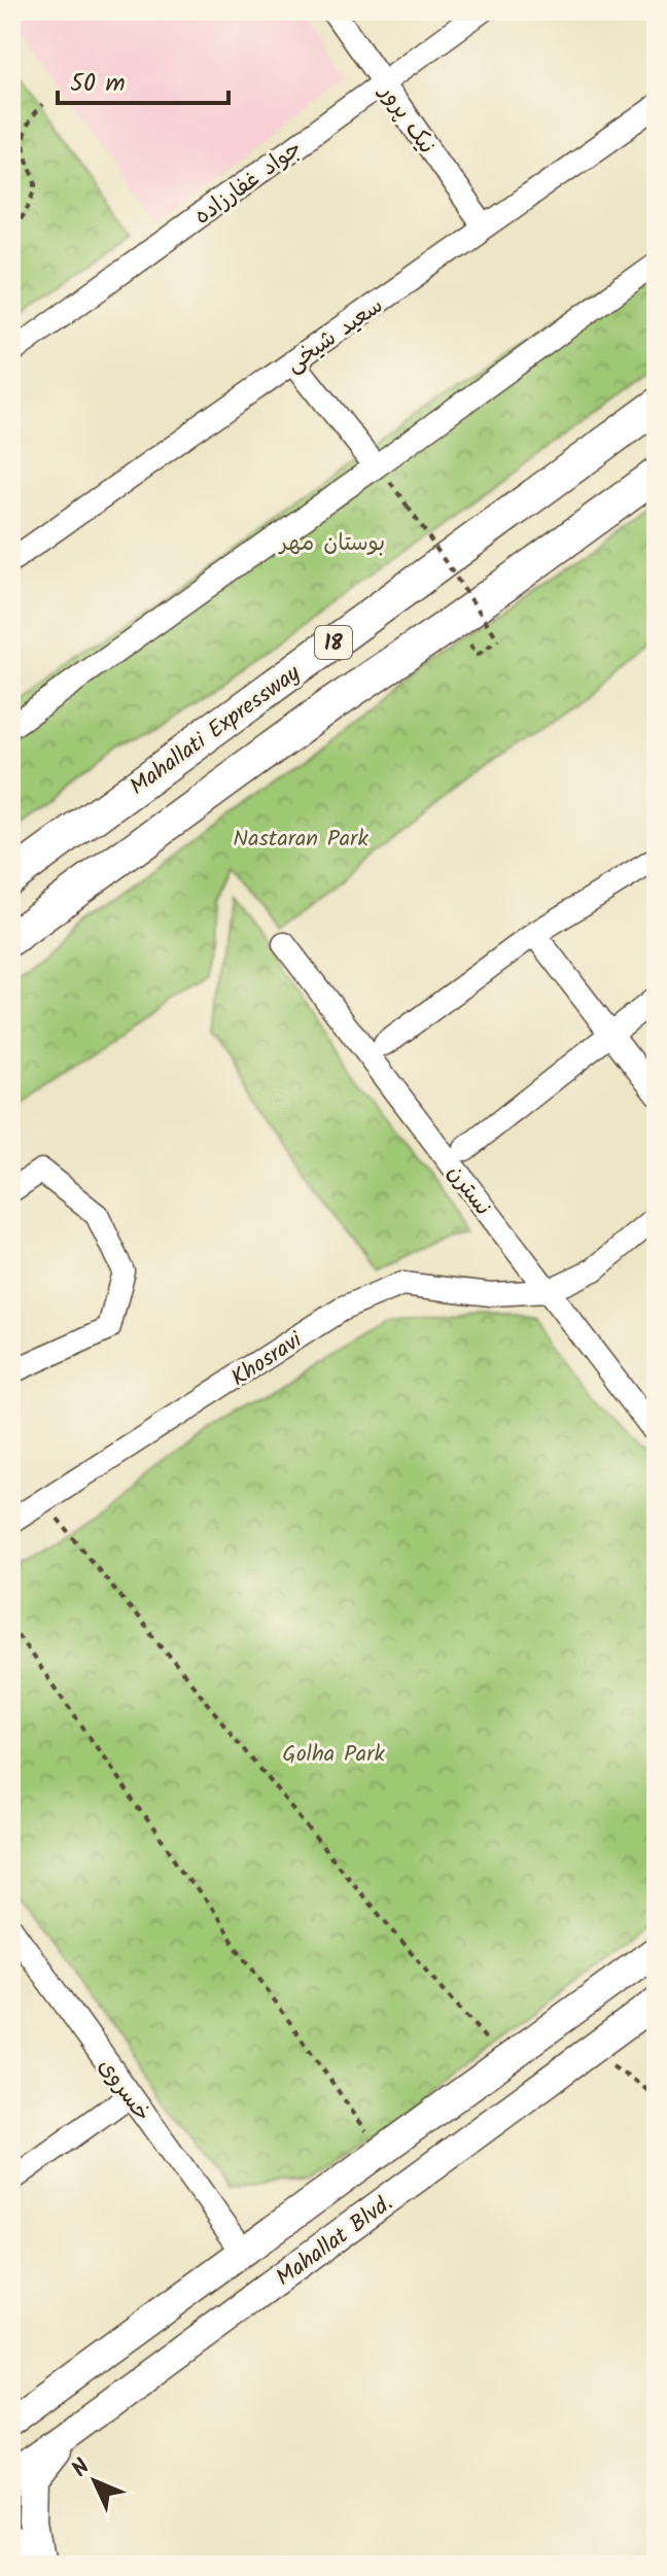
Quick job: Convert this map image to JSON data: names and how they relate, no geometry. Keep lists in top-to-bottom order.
{
  "streets": {
    "highway": ["18", "Mahallati Expressway"],
    "main road": ["Mahallat Blvd."],
    "street": [
      "نیک پرور",
      "جواد غفارزاده",
      "سعید شیخی",
      "نسترن",
      "Khosravi",
      "خسروی"
    ]
  },
  "crossings": [
    ["نیک پرور", "جواد غفارزاده"],
    ["نیک پرور", "سعید شیخی"],
    ["نسترن", "Khosravi"],
    ["خسروی", "Mahallat Blvd."]
  ],
  "parks": ["بوستان مهر", "Nastaran Park", "Golha Park"],
  "scale_bar": "50 m",
  "north": "top left"
}
